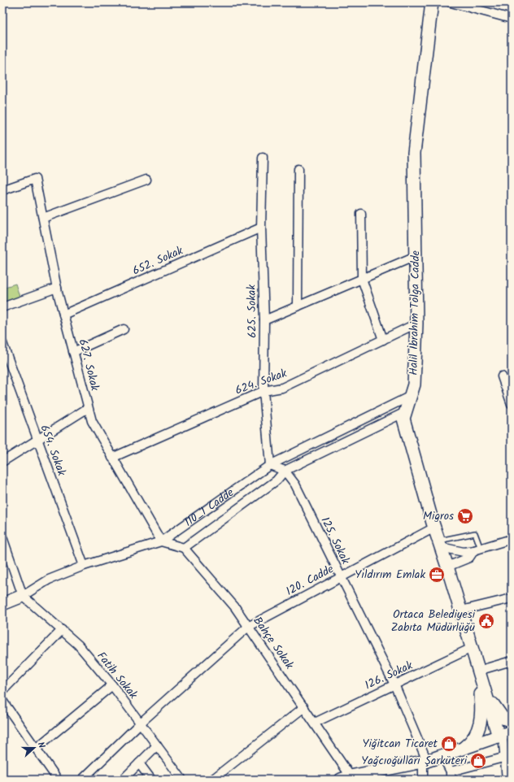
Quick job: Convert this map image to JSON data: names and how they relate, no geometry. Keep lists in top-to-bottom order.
{
  "streets": {
    "street": [
      "652. Sokak",
      "625. Sokak",
      "Halil İbrahim Tolga Cadde",
      "627. Sokak",
      "624. Sokak",
      "654. Sokak",
      "110_1 Cadde",
      "125. Sokak",
      "120. Cadde",
      "Bahçe Sokak",
      "Fatih Sokak",
      "126. Sokak"
    ]
  },
  "crossings": [
    ["652. Sokak", "625. Sokak"],
    ["652. Sokak", "627. Sokak"],
    ["625. Sokak", "624. Sokak"],
    ["625. Sokak", "110_1 Cadde"],
    ["Halil İbrahim Tolga Cadde", "624. Sokak"],
    ["Halil İbrahim Tolga Cadde", "110_1 Cadde"],
    ["Halil İbrahim Tolga Cadde", "120. Cadde"],
    ["Halil İbrahim Tolga Cadde", "126. Sokak"],
    ["627. Sokak", "624. Sokak"],
    ["627. Sokak", "110_1 Cadde"],
    ["654. Sokak", "110_1 Cadde"],
    ["110_1 Cadde", "125. Sokak"],
    ["110_1 Cadde", "Bahçe Sokak"],
    ["110_1 Cadde", "Fatih Sokak"],
    ["125. Sokak", "120. Cadde"],
    ["125. Sokak", "126. Sokak"],
    ["120. Cadde", "Bahçe Sokak"],
    ["120. Cadde", "Fatih Sokak"],
    ["Bahçe Sokak", "126. Sokak"]
  ],
  "places": {
    "supermarket": ["Migros"],
    "office": ["Yıldırım Emlak"],
    "public building": ["Ortaca Belediyesi Zabıta Müdürlüğü"],
    "shop": ["Yiğitcan Ticaret", "Yağcıoğulları Şarküteri"]
  },
  "north": "right"
}
